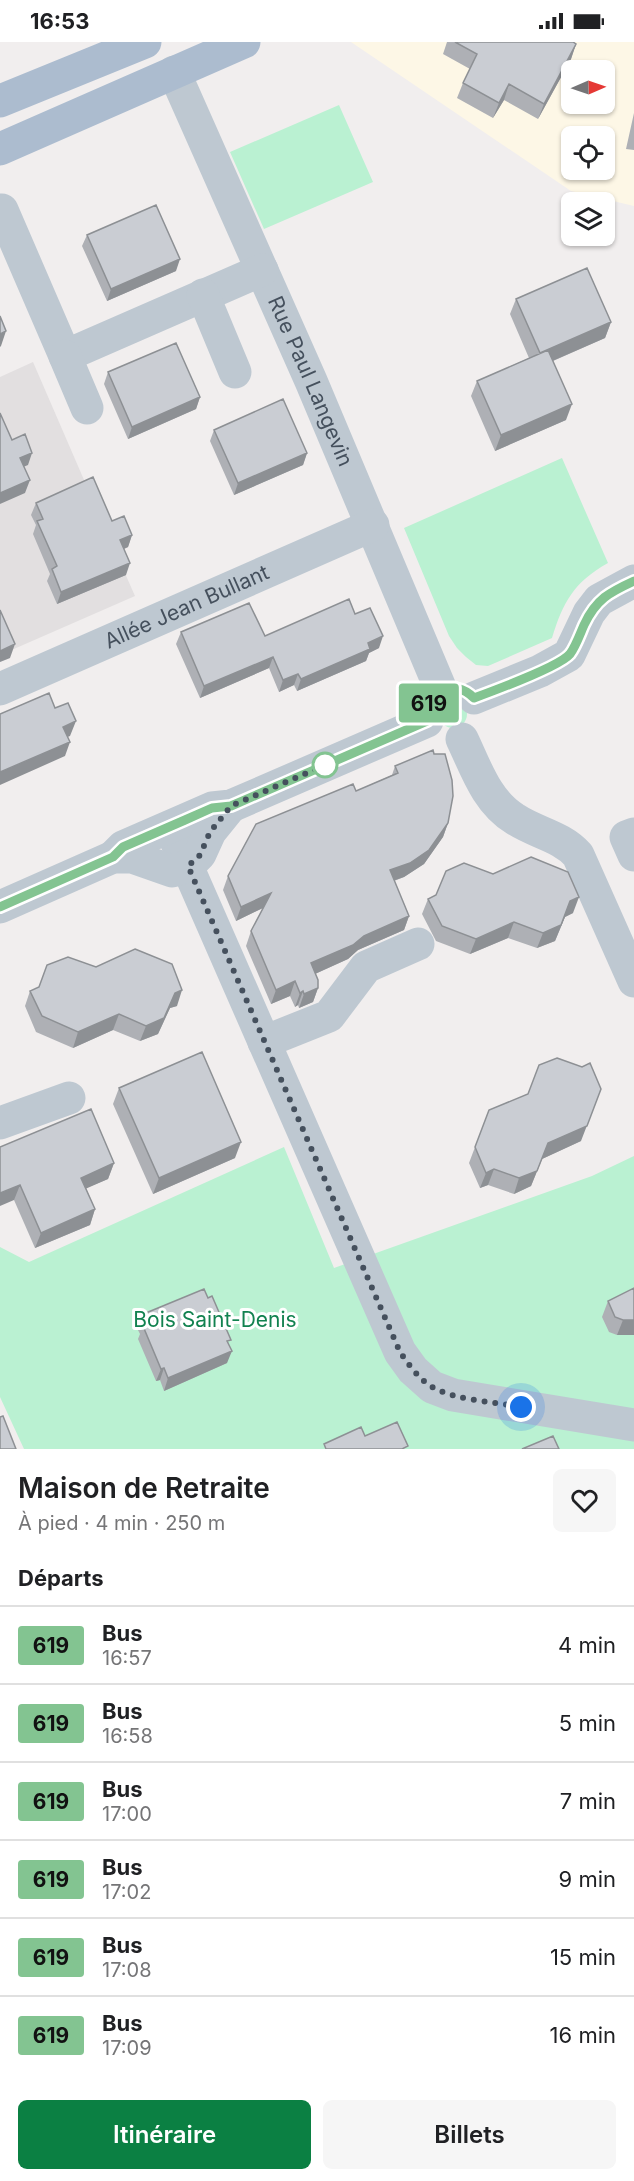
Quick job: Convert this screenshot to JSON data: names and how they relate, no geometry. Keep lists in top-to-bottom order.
{
  "streets": {
    "street": ["Rue Paul Langevin", "Allée Jean Bullant"]
  },
  "crossings": [
    ["Rue Paul Langevin", "Allée Jean Bullant"]
  ],
  "parks": ["Bois Saint-Denis"],
  "lines": ["bus line 619"],
  "north": "right",
  "page": {
    "status": "16:53",
    "on_map": "619",
    "heading": [
      ["Maison de Retraite", "À pied · 4 min · 250 m"],
      "Départs"
    ],
    "list": [
      {
        "mark": "619",
        "name": "Bus",
        "note": "16:57",
        "value": "4 min"
      },
      {
        "mark": "619",
        "name": "Bus",
        "note": "16:58",
        "value": "5 min"
      },
      {
        "mark": "619",
        "name": "Bus",
        "note": "17:00",
        "value": "7 min"
      },
      {
        "mark": "619",
        "name": "Bus",
        "note": "17:02",
        "value": "9 min"
      },
      {
        "mark": "619",
        "name": "Bus",
        "note": "17:08",
        "value": "15 min"
      },
      {
        "mark": "619",
        "name": "Bus",
        "note": "17:09",
        "value": "16 min"
      }
    ],
    "buttons": ["Itinéraire", "Billets"]
  }
}
